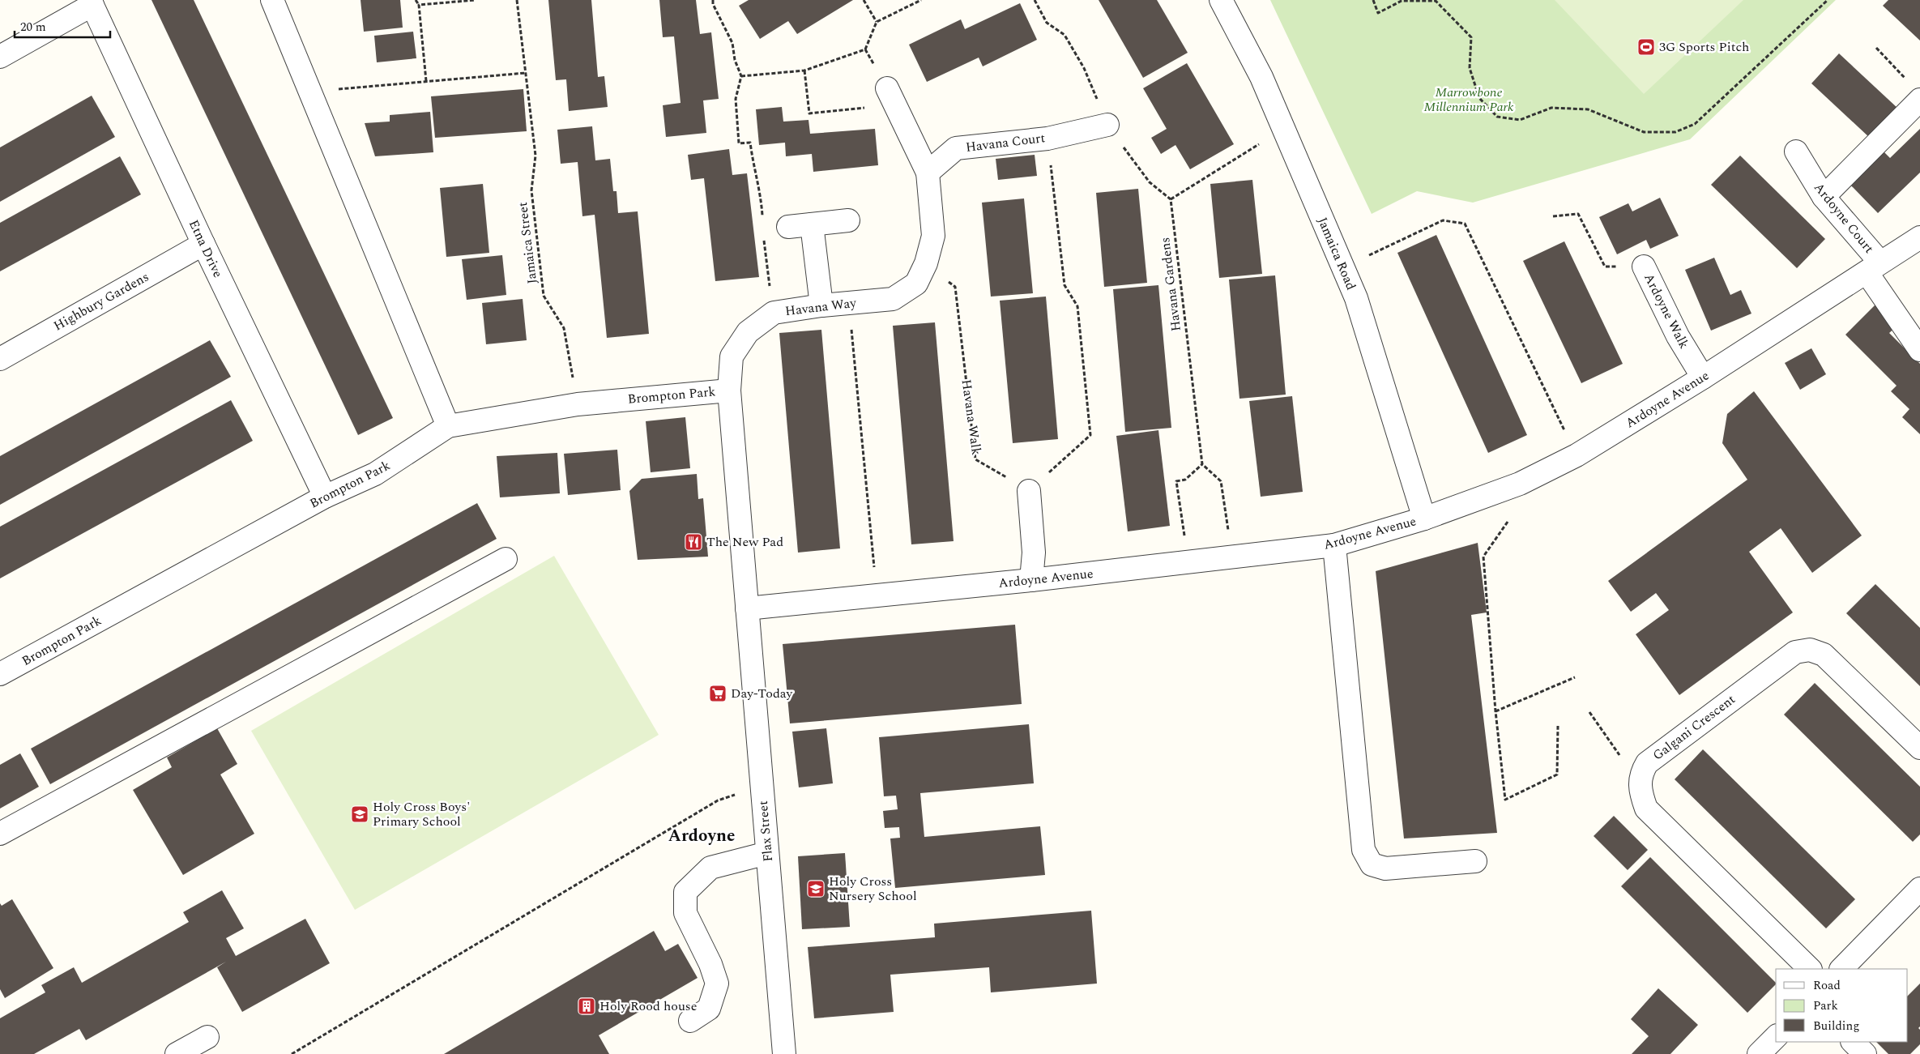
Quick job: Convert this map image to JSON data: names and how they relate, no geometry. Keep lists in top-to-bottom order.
{
  "streets": {
    "street": [
      "Havana Court",
      "Ardoyne Court",
      "Etna Drive",
      "Jamaica Road",
      "Highbury Gardens",
      "Havana Way",
      "Ardoyne Walk",
      "Brompton Park",
      "Ardoyne Avenue",
      "Galgani Crescent",
      "Flax Street"
    ],
    "path": ["Jamaica Street", "Havana Gardens", "Havana Walk"]
  },
  "crossings": [
    ["Havana Court", "Havana Way"],
    ["Ardoyne Court", "Ardoyne Avenue"],
    ["Jamaica Street", "Brompton Park"],
    ["Etna Drive", "Highbury Gardens"],
    ["Etna Drive", "Brompton Park"],
    ["Jamaica Road", "Ardoyne Avenue"],
    ["Havana Way", "Brompton Park"],
    ["Havana Way", "Ardoyne Avenue"],
    ["Havana Way", "Havana Walk"],
    ["Havana Way", "Flax Street"],
    ["Ardoyne Walk", "Ardoyne Avenue"],
    ["Ardoyne Avenue", "Flax Street"]
  ],
  "districts": ["Ardoyne"],
  "parks": ["Marrowbone Millennium Park"],
  "places": {
    "sports": ["3G Sports Pitch"],
    "restaurant": ["The New Pad"],
    "supermarket": ["Day-Today"],
    "school or university": ["Holy Cross Boys' Primary School", "Holy Cross Nursery School"],
    "building": ["Holy Rood house"]
  },
  "legend": ["Road", "Park", "Building"],
  "scale_bar": "20 m"
}
